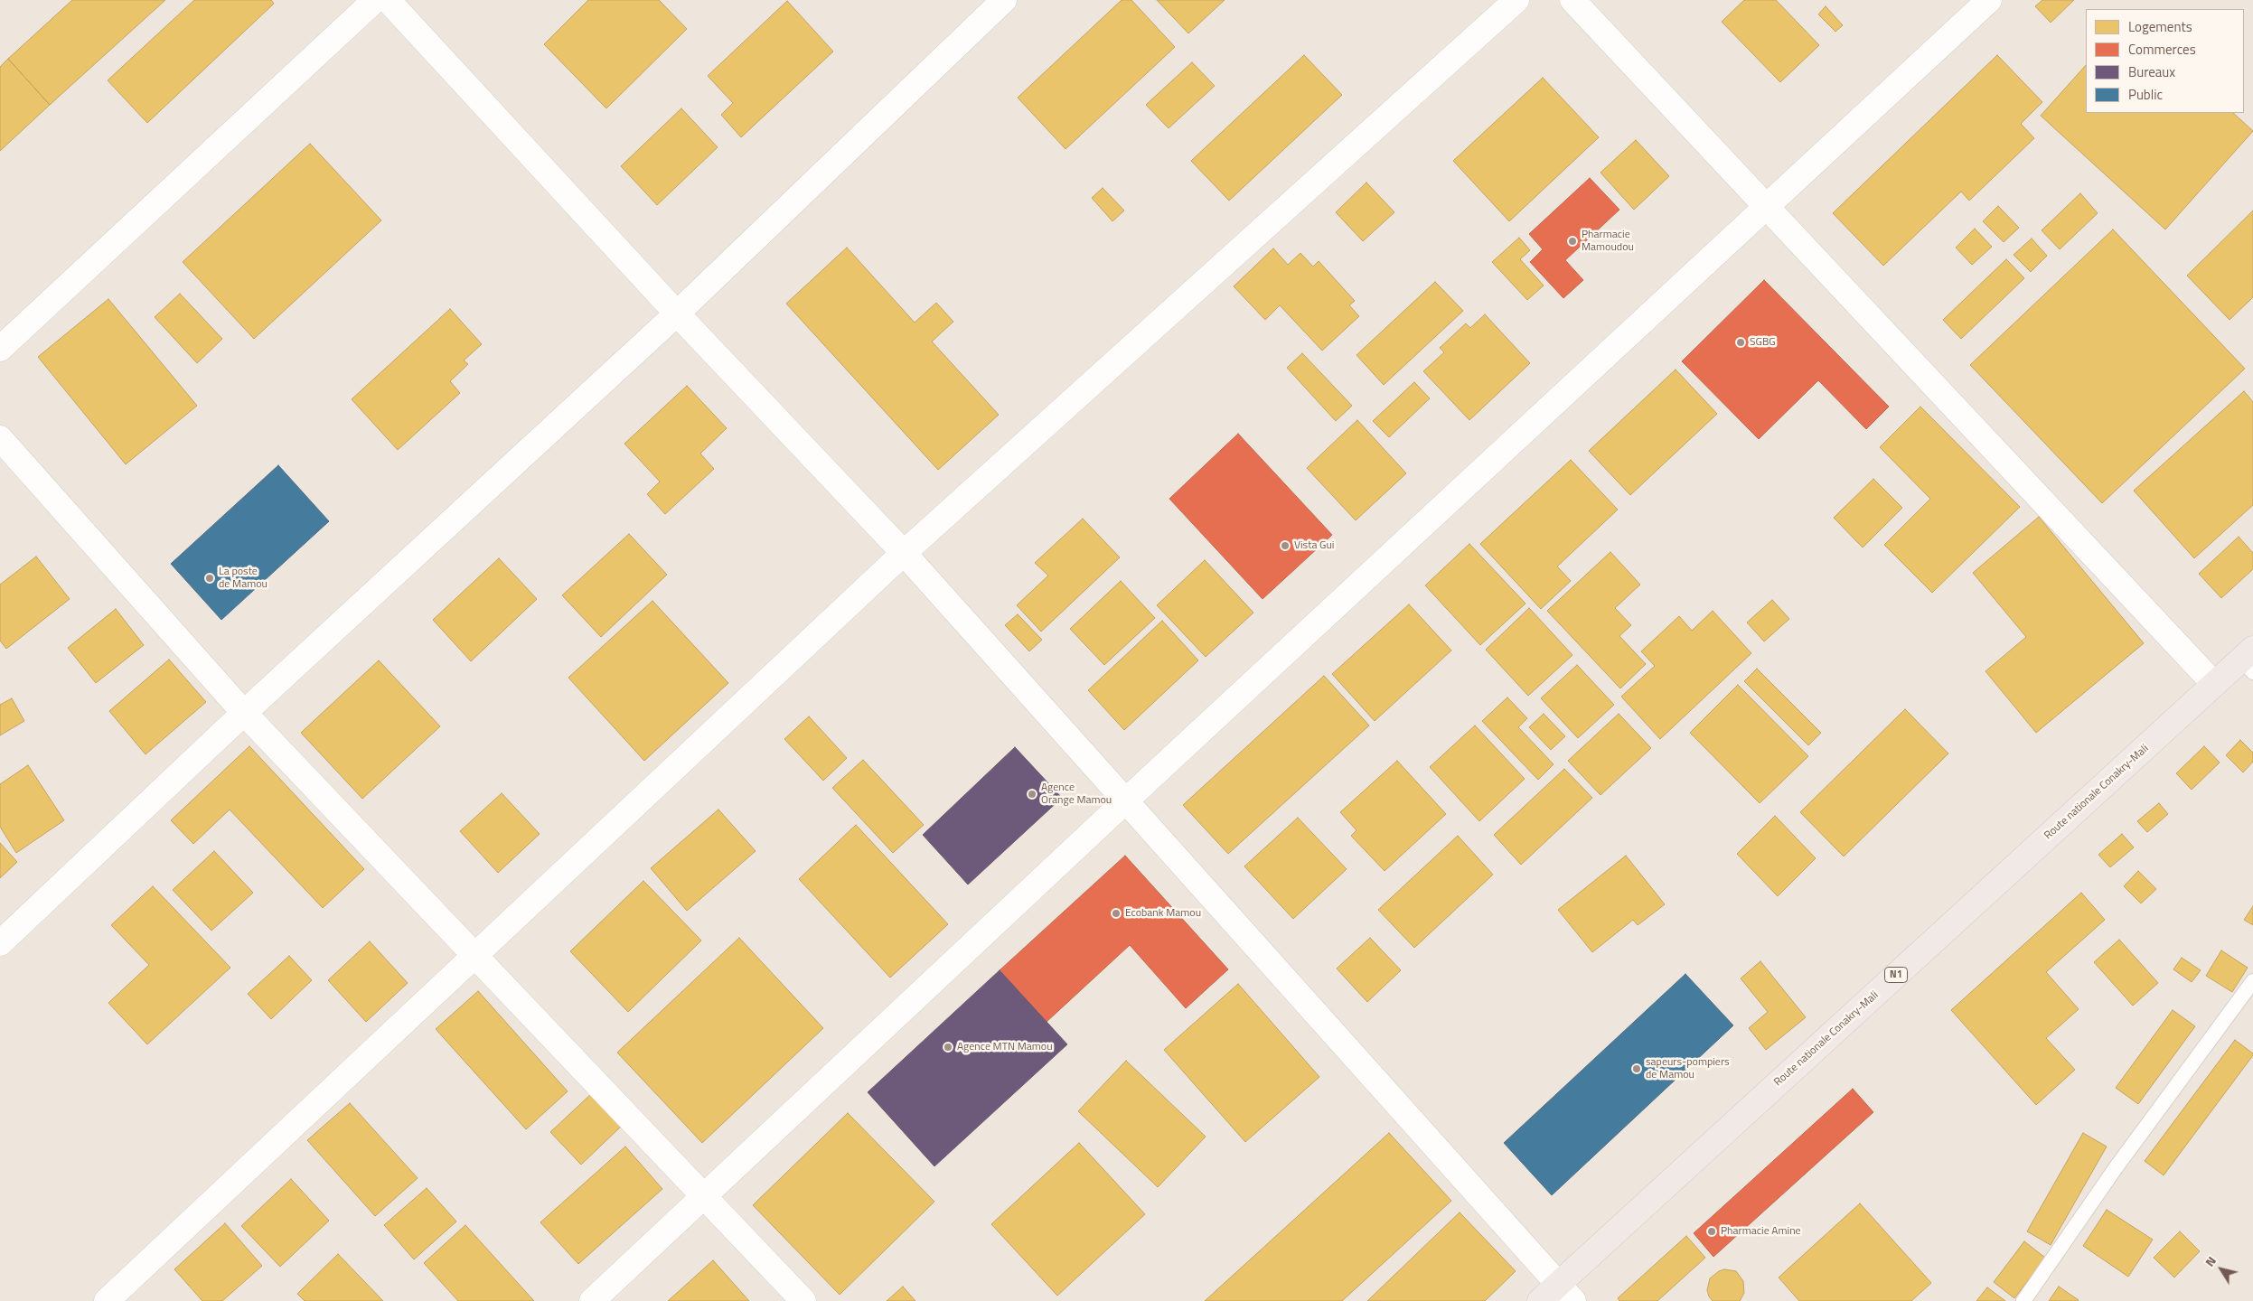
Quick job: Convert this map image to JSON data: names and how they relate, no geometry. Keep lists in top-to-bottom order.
{
  "streets": {
    "highway": ["Route nationale Conakry-Mali", "N1"]
  },
  "places": [
    "Pharmacie Mamoudou",
    "SGBG",
    "Vista Gui",
    "La poste de Mamou",
    "Agence Orange Mamou",
    "Ecobank Mamou",
    "Agence MTN Mamou",
    "sapeurs-pompiers de Mamou",
    "Pharmacie Amine"
  ],
  "legend": [
    "Logements",
    "Commerces",
    "Bureaux",
    "Public"
  ],
  "north": "top left"
}
